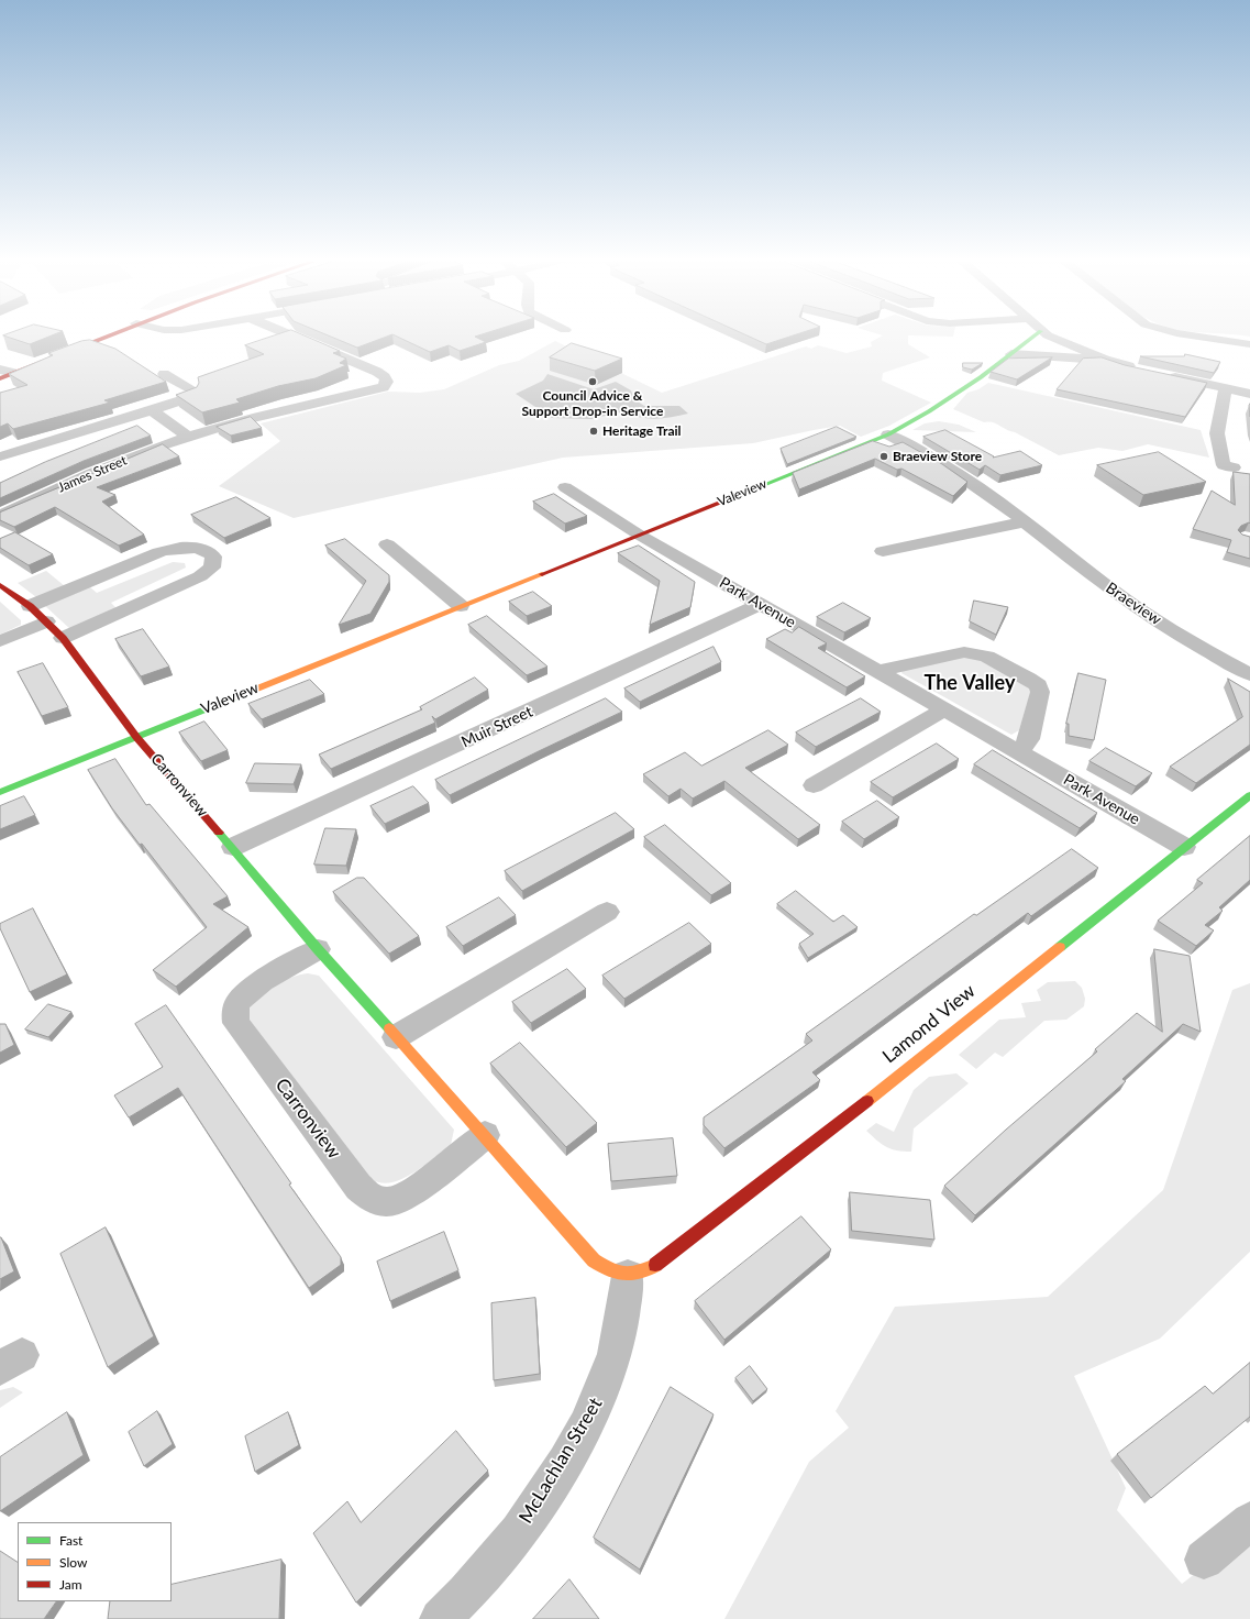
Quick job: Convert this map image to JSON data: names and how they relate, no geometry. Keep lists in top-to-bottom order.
{
  "streets": {
    "street": [
      "James Street",
      "Valeview",
      "Park Avenue",
      "Braeview",
      "Muir Street",
      "Carronview",
      "Lamond View",
      "McLachlan Street"
    ]
  },
  "crossings": [
    ["Valeview", "Park Avenue"],
    ["Valeview", "Braeview"],
    ["Valeview", "Carronview"],
    ["Park Avenue", "Muir Street"],
    ["Park Avenue", "Lamond View"],
    ["Muir Street", "Carronview"],
    ["Carronview", "Lamond View"],
    ["Carronview", "McLachlan Street"],
    ["Lamond View", "McLachlan Street"]
  ],
  "districts": ["The Valley"],
  "places": ["Council Advice & Support Drop-in Service", "Heritage Trail", "Braeview Store"],
  "legend": ["Fast", "Slow", "Jam"]
}
